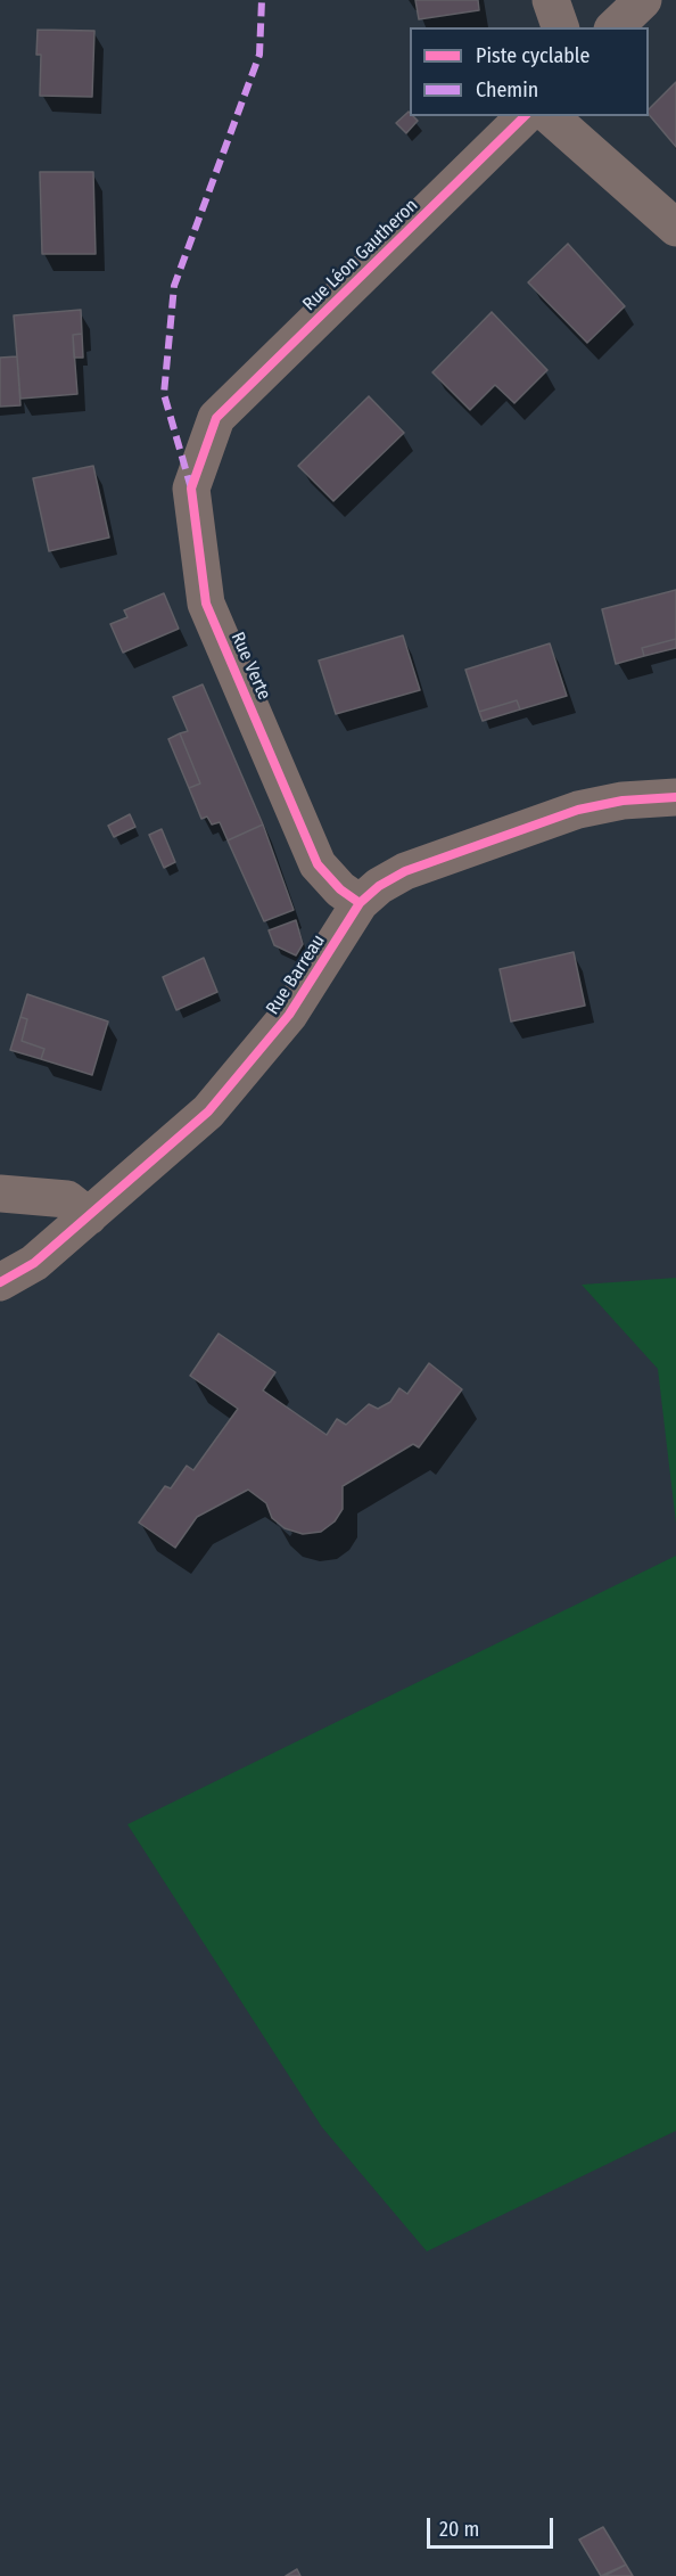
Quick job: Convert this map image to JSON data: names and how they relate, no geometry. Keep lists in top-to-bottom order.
{
  "streets": {
    "street": ["Rue Léon Gautheron", "Rue Verte", "Rue Barreau"]
  },
  "crossings": [
    ["Rue Léon Gautheron", "Rue Verte"],
    ["Rue Verte", "Rue Barreau"]
  ],
  "legend": ["Piste cyclable", "Chemin"],
  "scale_bar": "20 m"
}
